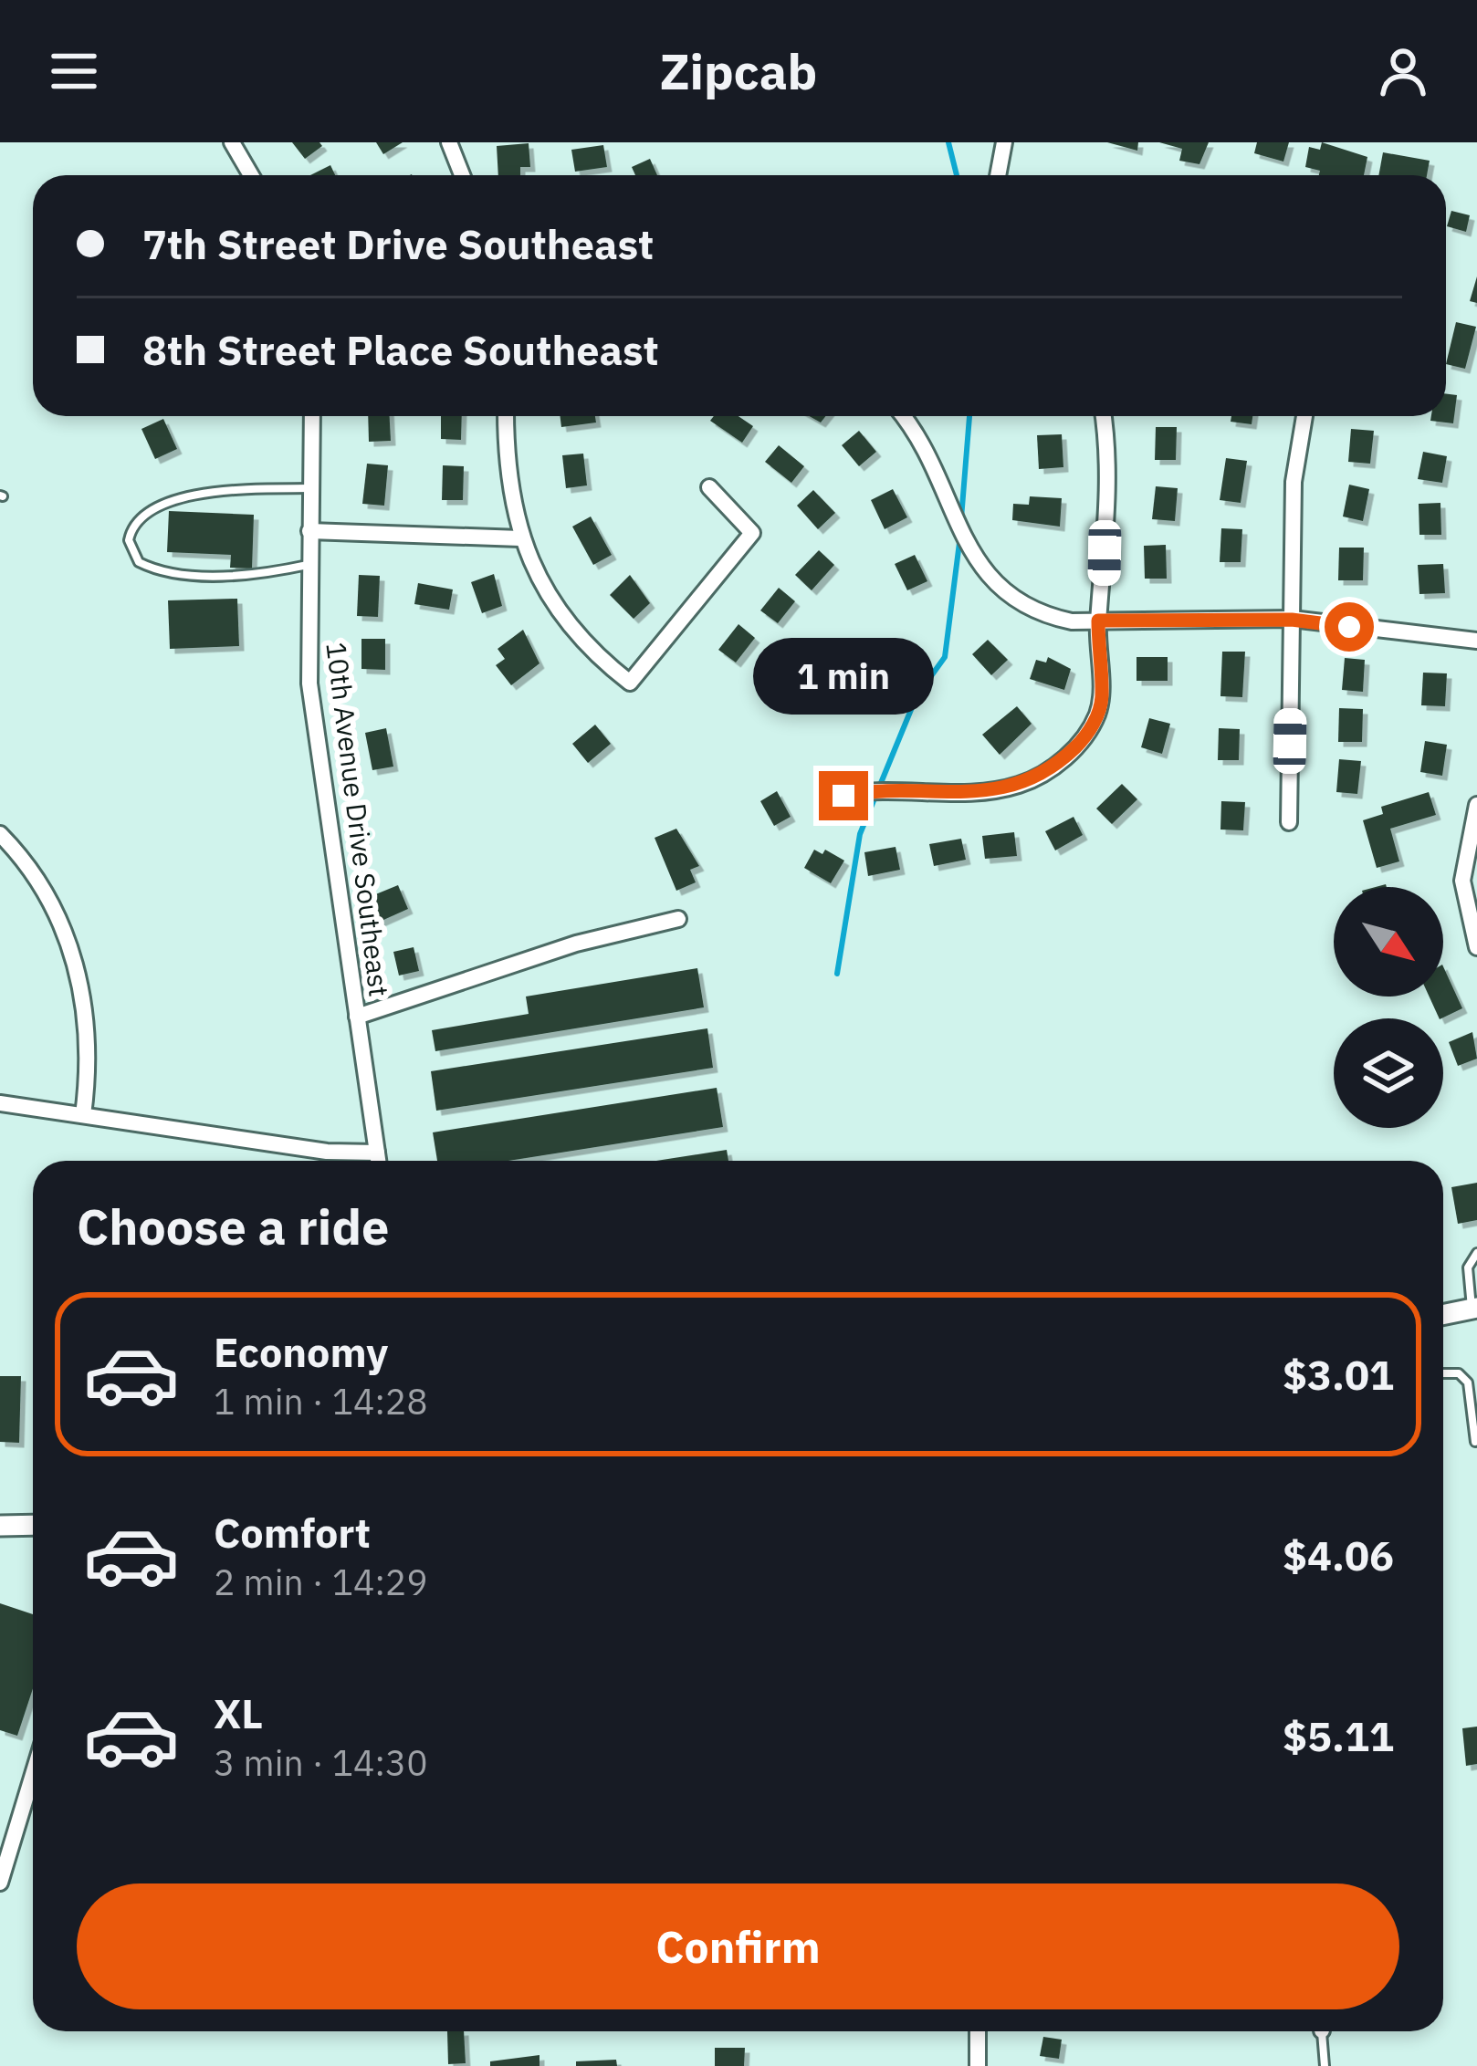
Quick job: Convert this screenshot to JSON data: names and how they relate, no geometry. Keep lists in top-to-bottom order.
{
  "streets": {
    "street": ["10th Avenue Drive Southeast"]
  },
  "north": "bottom right",
  "page": {
    "header": "Zipcab",
    "banner": ["7th Street Drive Southeast", "8th Street Place Southeast"],
    "bubble": "1 min",
    "heading": "Choose a ride",
    "list": [
      {
        "name": "Economy",
        "note": "1 min · 14:28",
        "value": "$3.01"
      },
      {
        "name": "Comfort",
        "note": "2 min · 14:29",
        "value": "$4.06"
      },
      {
        "name": "XL",
        "note": "3 min · 14:30",
        "value": "$5.11"
      }
    ],
    "buttons": "Confirm"
  }
}
